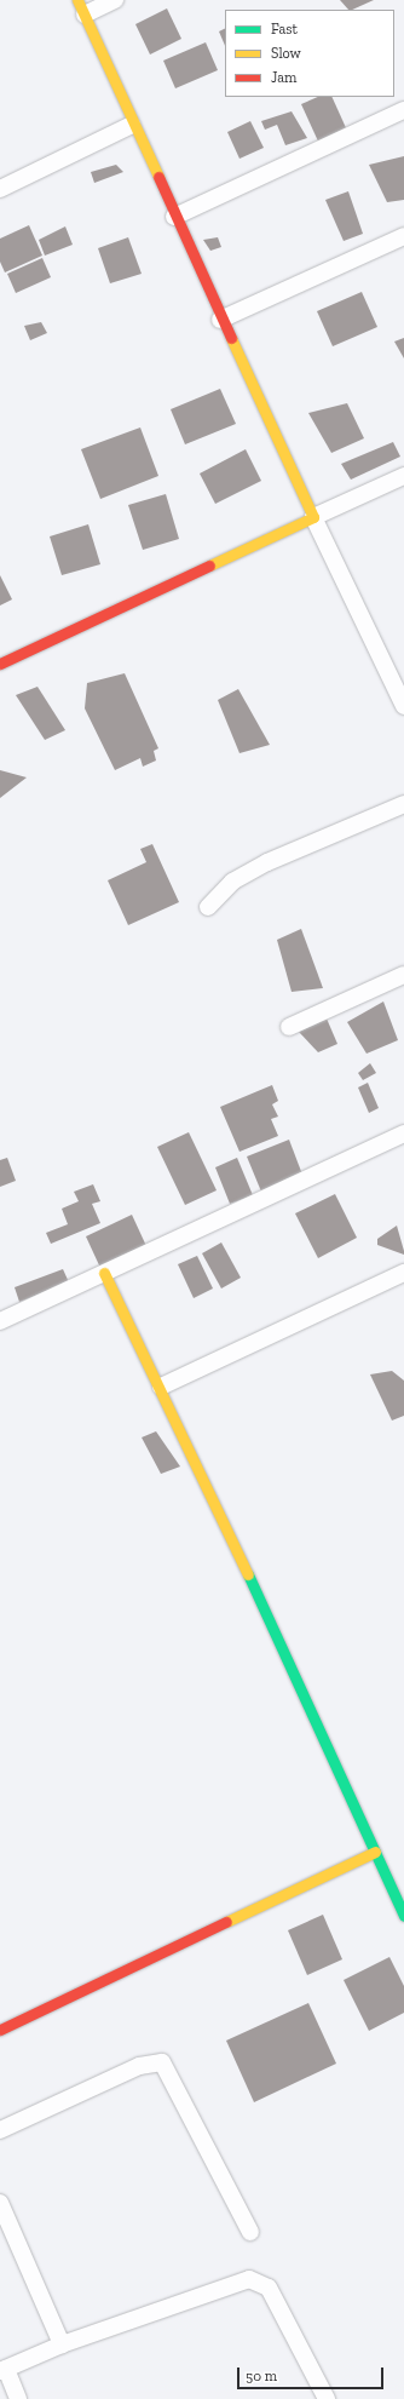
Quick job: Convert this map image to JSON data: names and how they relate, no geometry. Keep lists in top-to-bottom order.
{
  "legend": ["Fast", "Slow", "Jam"],
  "scale_bar": "50 m"
}
